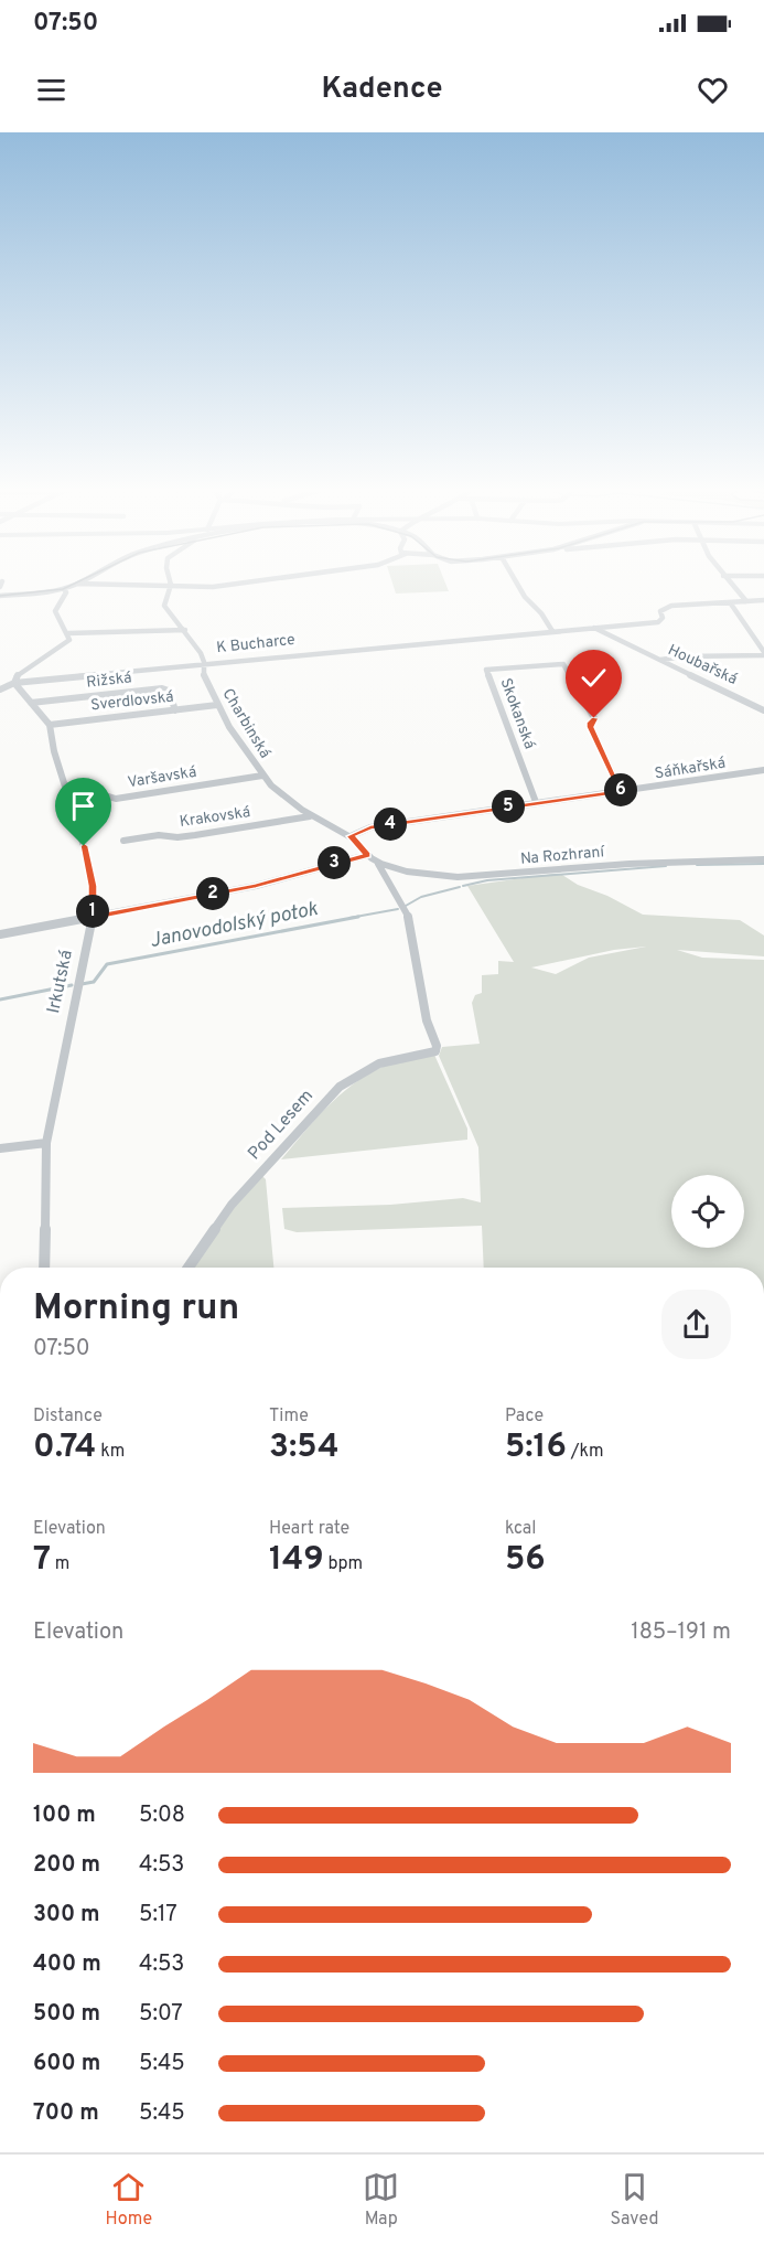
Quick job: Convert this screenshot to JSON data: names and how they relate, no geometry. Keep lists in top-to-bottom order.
{
  "streets": {
    "street": [
      "K Bucharce",
      "Houbařská",
      "Rižská",
      "Sverdlovská",
      "Skokanská",
      "Charbinská",
      "Sáňkařská",
      "Varšavská",
      "Krakovská",
      "Na Rozhraní",
      "Irkutská",
      "Pod Lesem"
    ]
  },
  "crossings": [
    ["K Bucharce", "Houbařská"],
    ["K Bucharce", "Charbinská"],
    ["K Bucharce", "Irkutská"],
    ["Rižská", "Sverdlovská"],
    ["Rižská", "Irkutská"],
    ["Sverdlovská", "Charbinská"],
    ["Sverdlovská", "Irkutská"],
    ["Skokanská", "Sáňkařská"],
    ["Charbinská", "Sáňkařská"],
    ["Charbinská", "Varšavská"],
    ["Charbinská", "Krakovská"],
    ["Charbinská", "Na Rozhraní"],
    ["Varšavská", "Irkutská"],
    ["Na Rozhraní", "Pod Lesem"]
  ],
  "water": ["Janovodolský potok"],
  "page": {
    "status": "07:50",
    "header": "Kadence",
    "pins": [
      "6",
      "5",
      "4",
      "3",
      "2",
      "1"
    ],
    "heading": ["Morning run", "07:50"],
    "stats": [
      ["Distance", "0.74 km"],
      ["Time", "3:54"],
      ["Pace", "5:16 /km"],
      ["Elevation", "7 m"],
      ["Heart rate", "149 bpm"],
      ["kcal", "56"]
    ],
    "chart": ["Elevation", "185–191 m"],
    "list": [
      {
        "name": "100 m",
        "note": "5:08"
      },
      {
        "name": "200 m",
        "note": "4:53"
      },
      {
        "name": "300 m",
        "note": "5:17"
      },
      {
        "name": "400 m",
        "note": "4:53"
      },
      {
        "name": "500 m",
        "note": "5:07"
      },
      {
        "name": "600 m",
        "note": "5:45"
      },
      {
        "name": "700 m",
        "note": "5:45"
      }
    ],
    "tabs": ["Home", "Map", "Saved"]
  }
}
